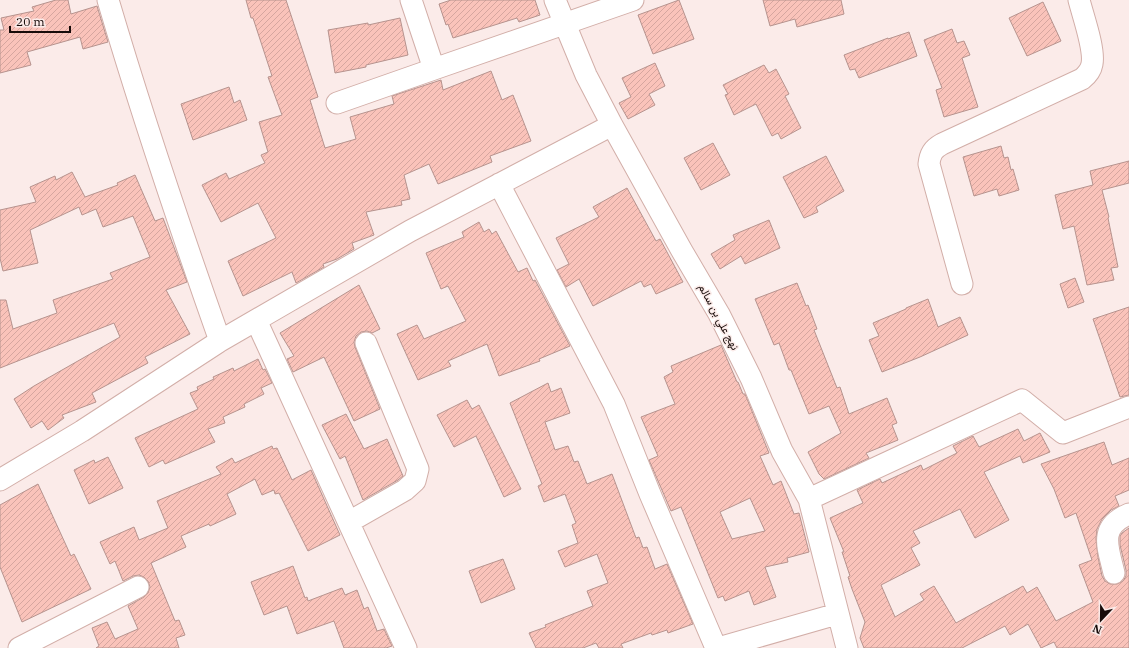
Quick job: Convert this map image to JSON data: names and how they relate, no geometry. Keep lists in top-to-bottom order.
{
  "streets": {
    "street": ["نهج علي بن سالم"]
  },
  "scale_bar": "20 m",
  "north": "bottom"
}
